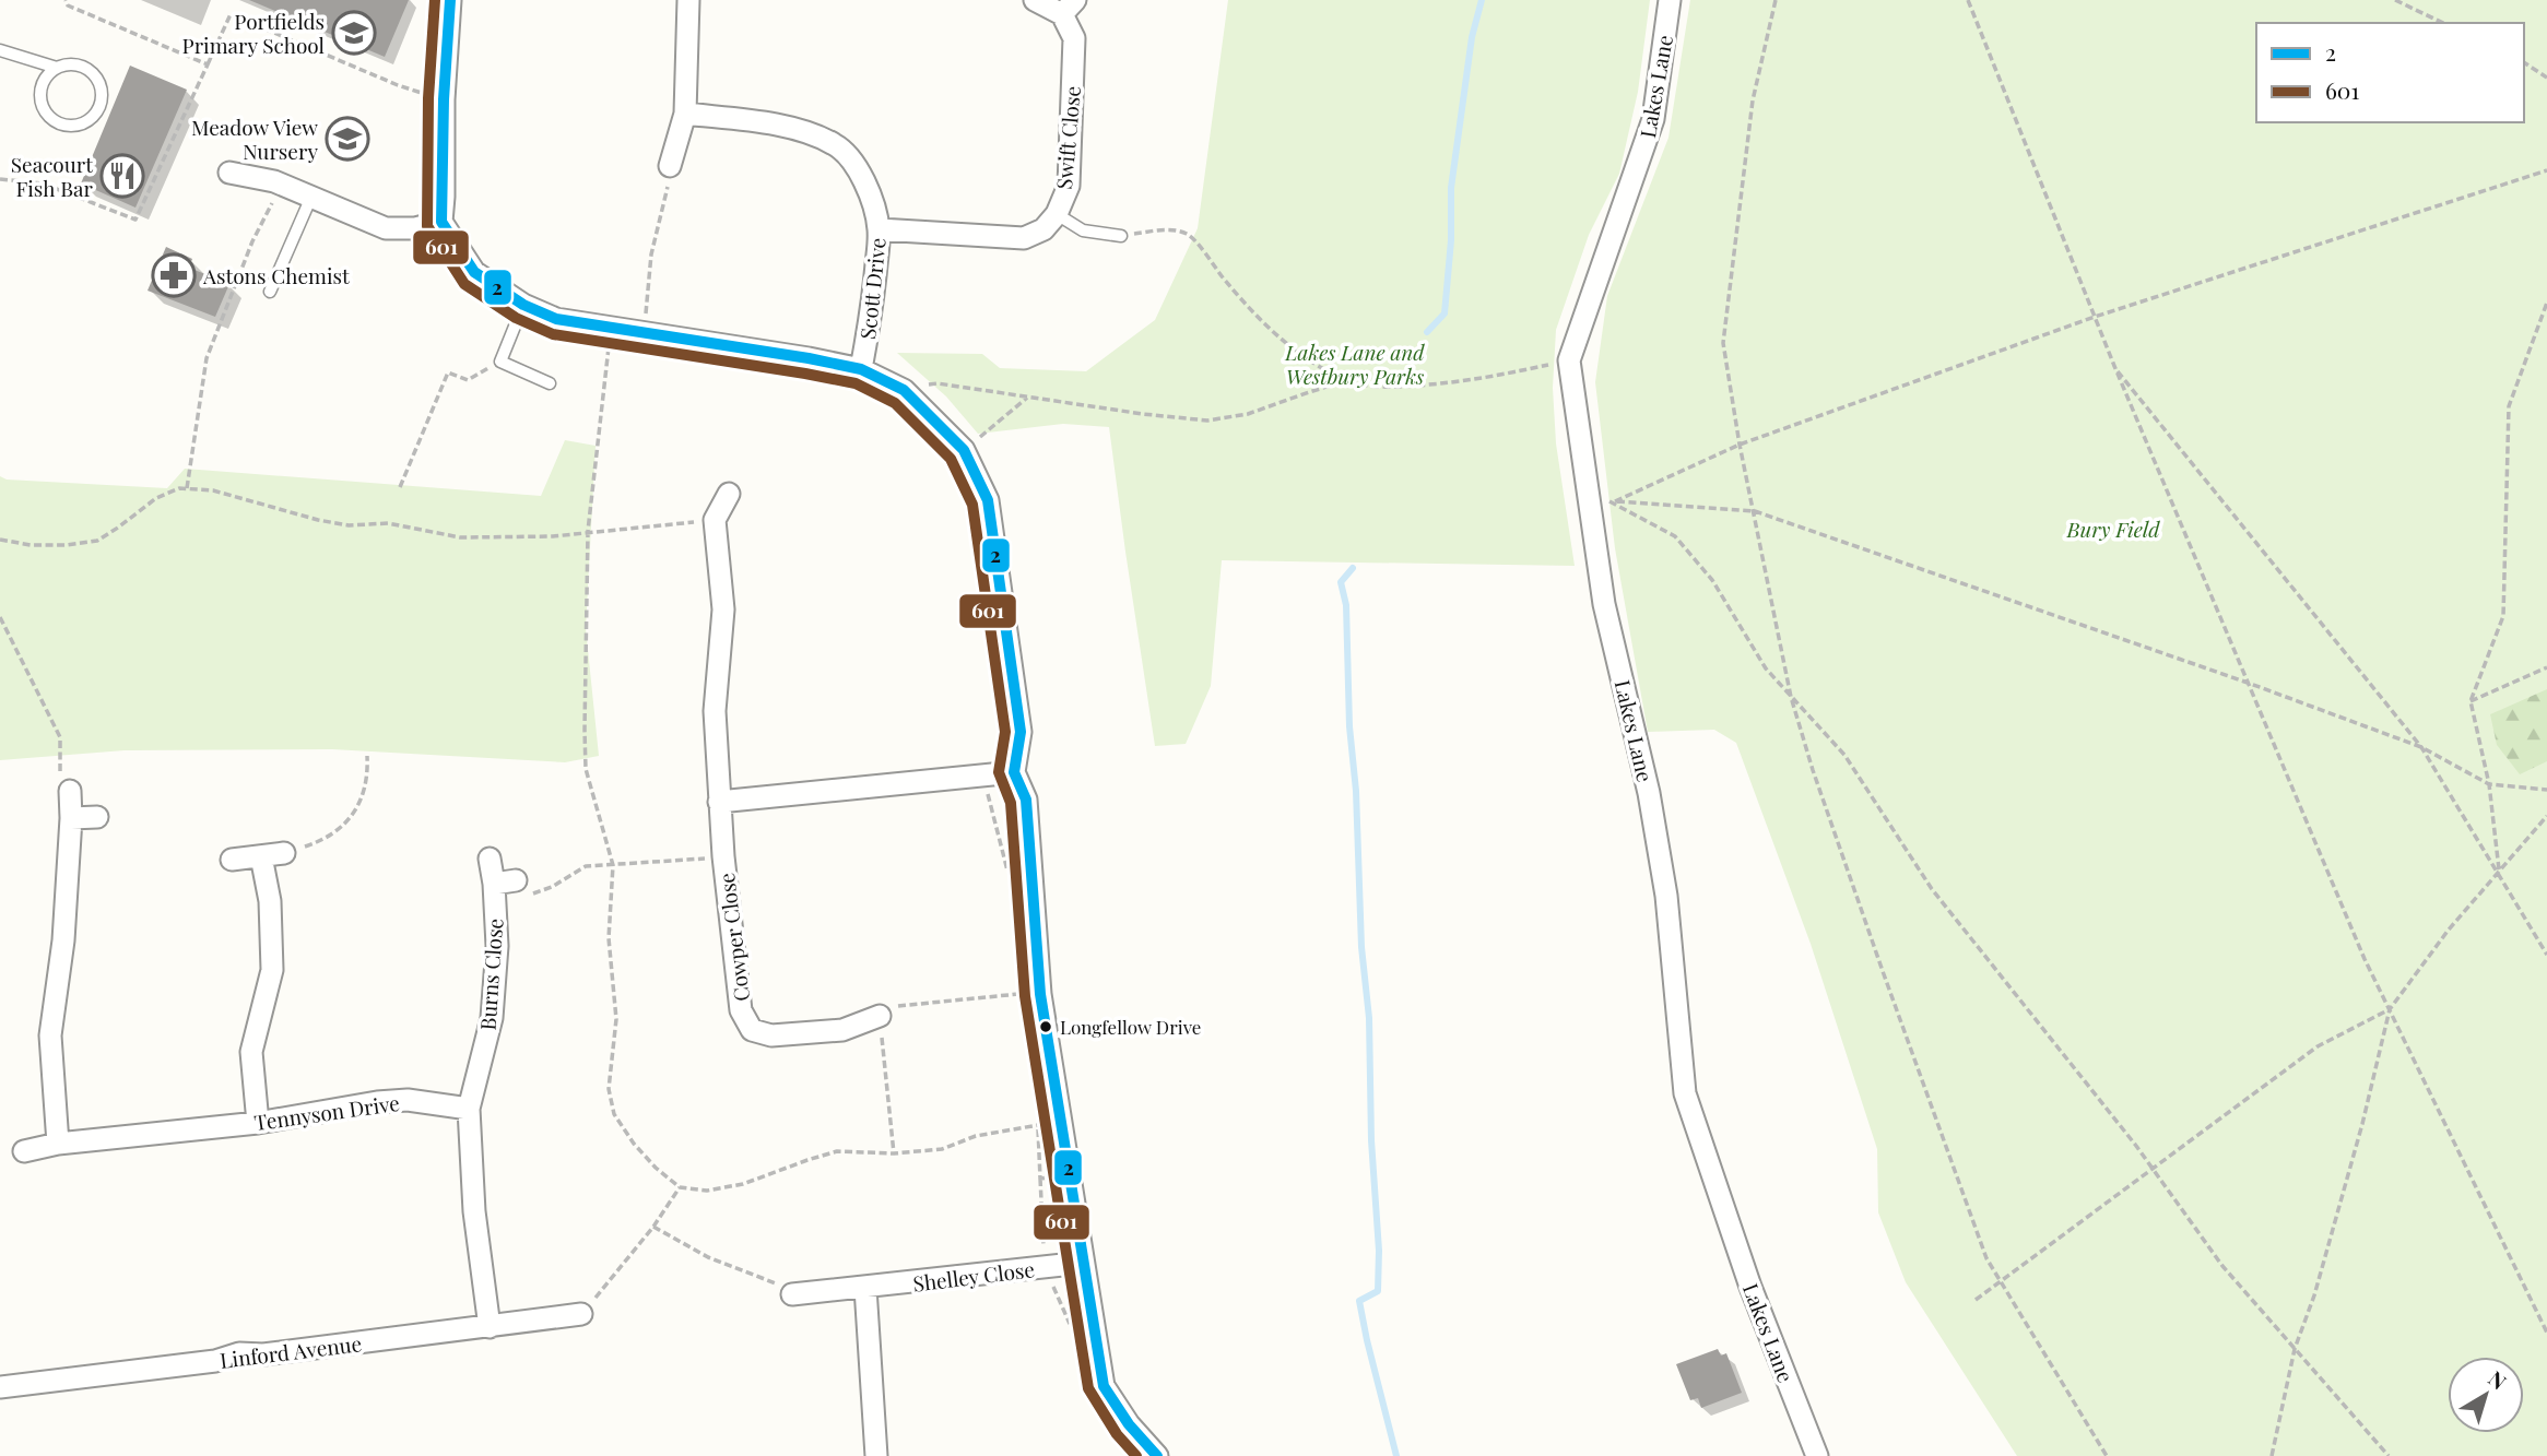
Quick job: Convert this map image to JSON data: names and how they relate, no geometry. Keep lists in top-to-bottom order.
{
  "streets": {
    "street": [
      "Lakes Lane",
      "Swift Close",
      "Scott Drive",
      "Cowper Close",
      "Burns Close",
      "Tennyson Drive",
      "Shelley Close",
      "Linford Avenue"
    ]
  },
  "crossings": [
    ["Swift Close", "Scott Drive"],
    ["Burns Close", "Tennyson Drive"]
  ],
  "parks": ["Lakes Lane and Westbury Parks", "Bury Field"],
  "places": {
    "school or university": ["Portfields Primary School", "Meadow View Nursery"],
    "restaurant": ["Seacourt Fish Bar"],
    "pharmacy": ["Astons Chemist"],
    "other": ["Longfellow Drive"]
  },
  "lines": ["transit line 2", "transit line 601"],
  "legend": ["2", "601"],
  "north": "top right"
}
